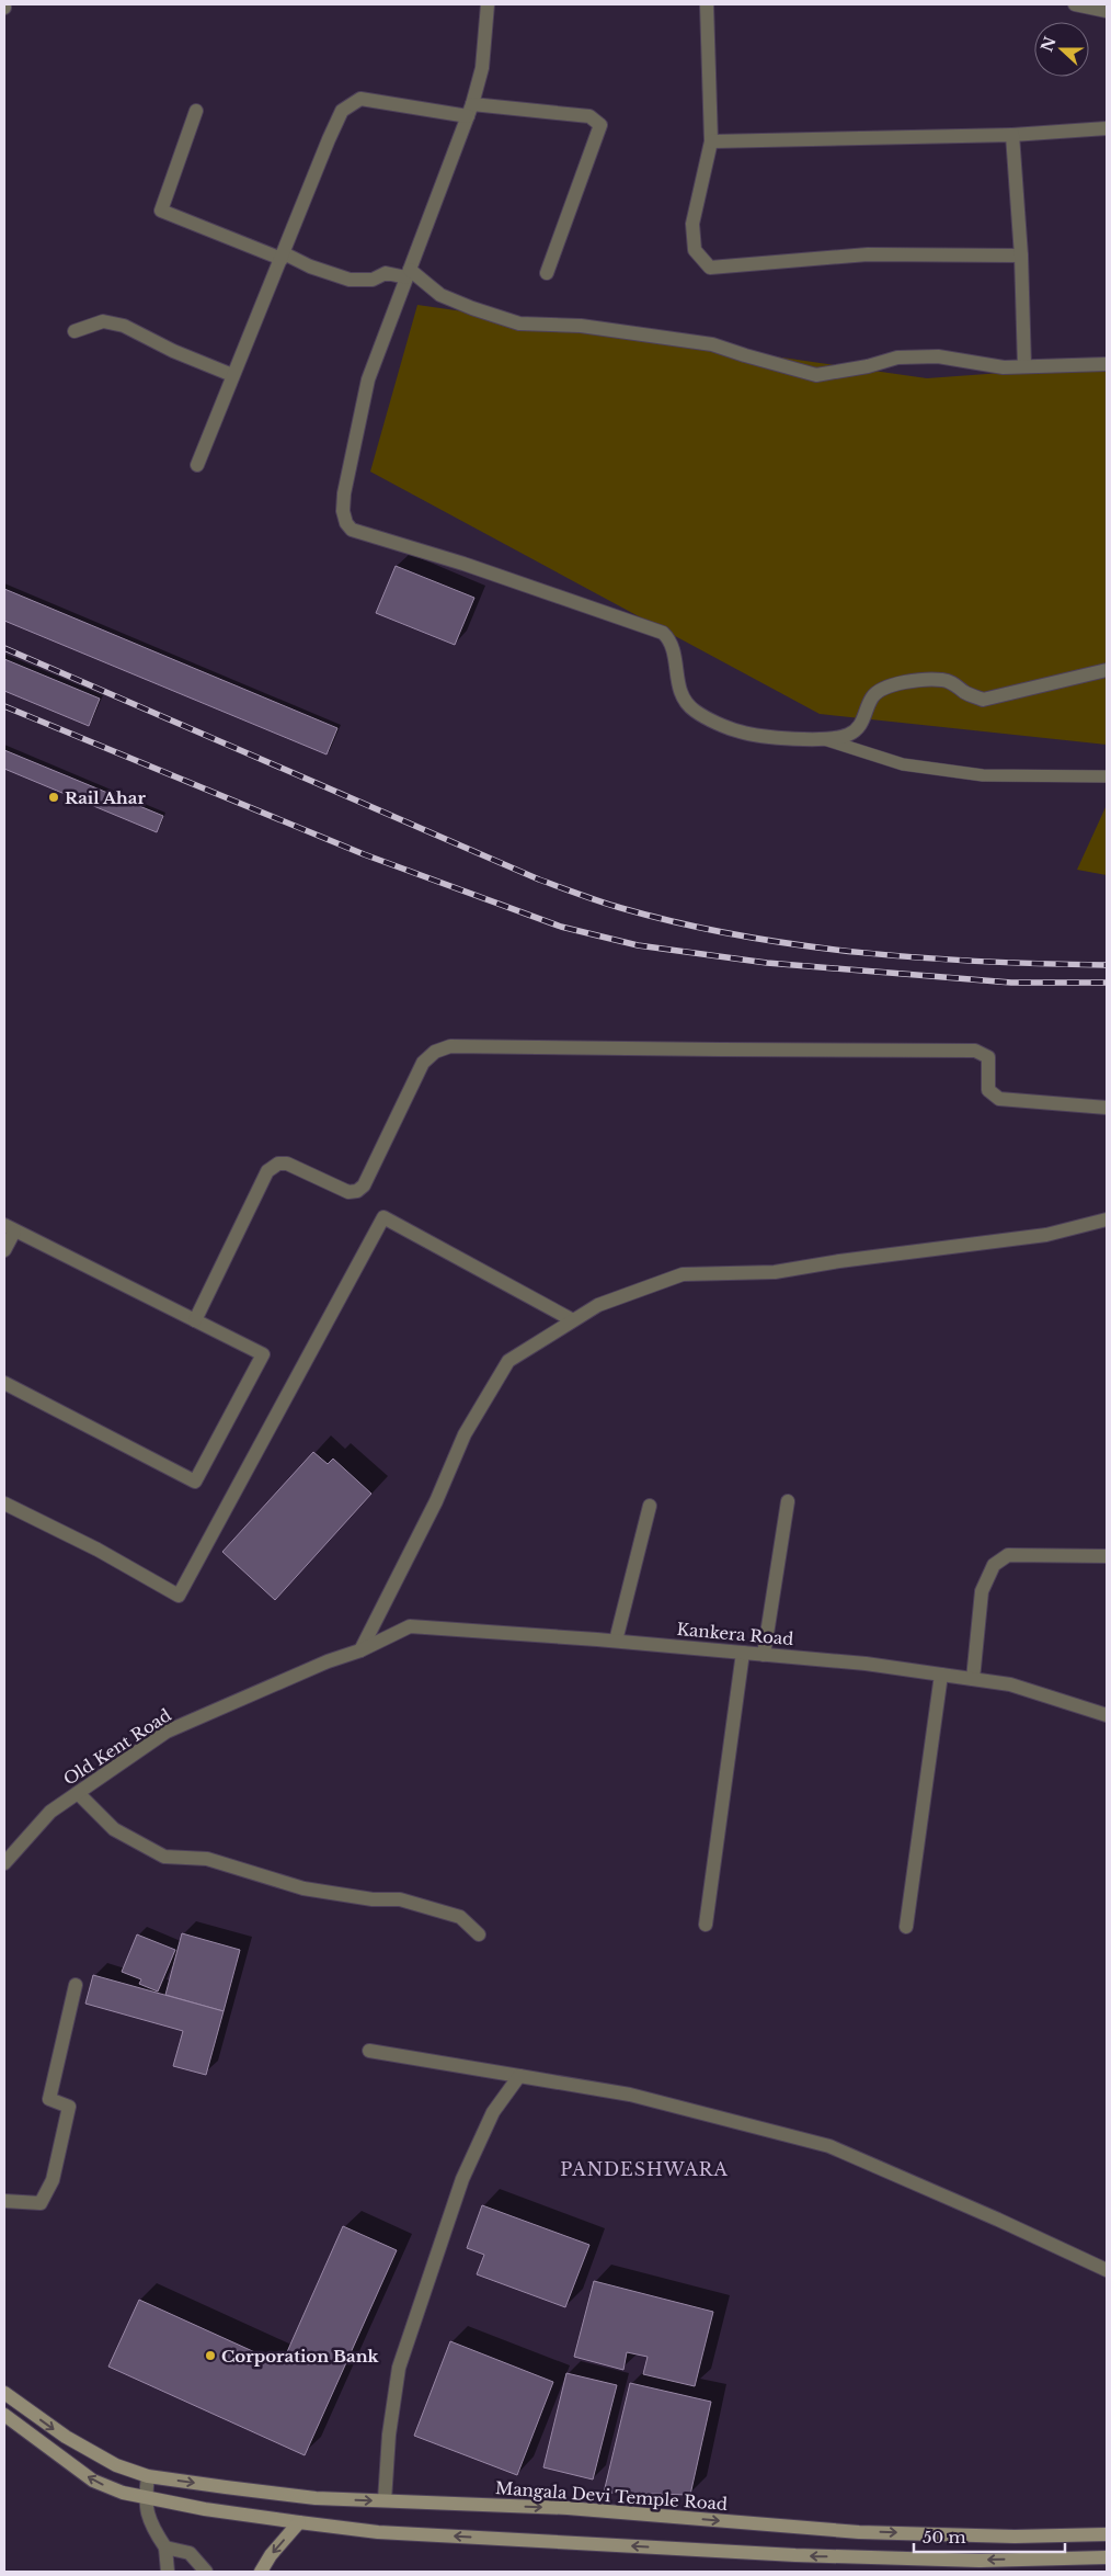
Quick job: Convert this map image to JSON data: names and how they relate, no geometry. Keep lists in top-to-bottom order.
{
  "streets": {
    "main road": ["Mangala Devi Temple Road"],
    "street": ["Kankera Road", "Old Kent Road"]
  },
  "crossings": [
    ["Kankera Road", "Old Kent Road"]
  ],
  "districts": ["PANDESHWARA"],
  "places": ["Rail Ahar", "Corporation Bank"],
  "scale_bar": "50 m",
  "north": "left"
}
